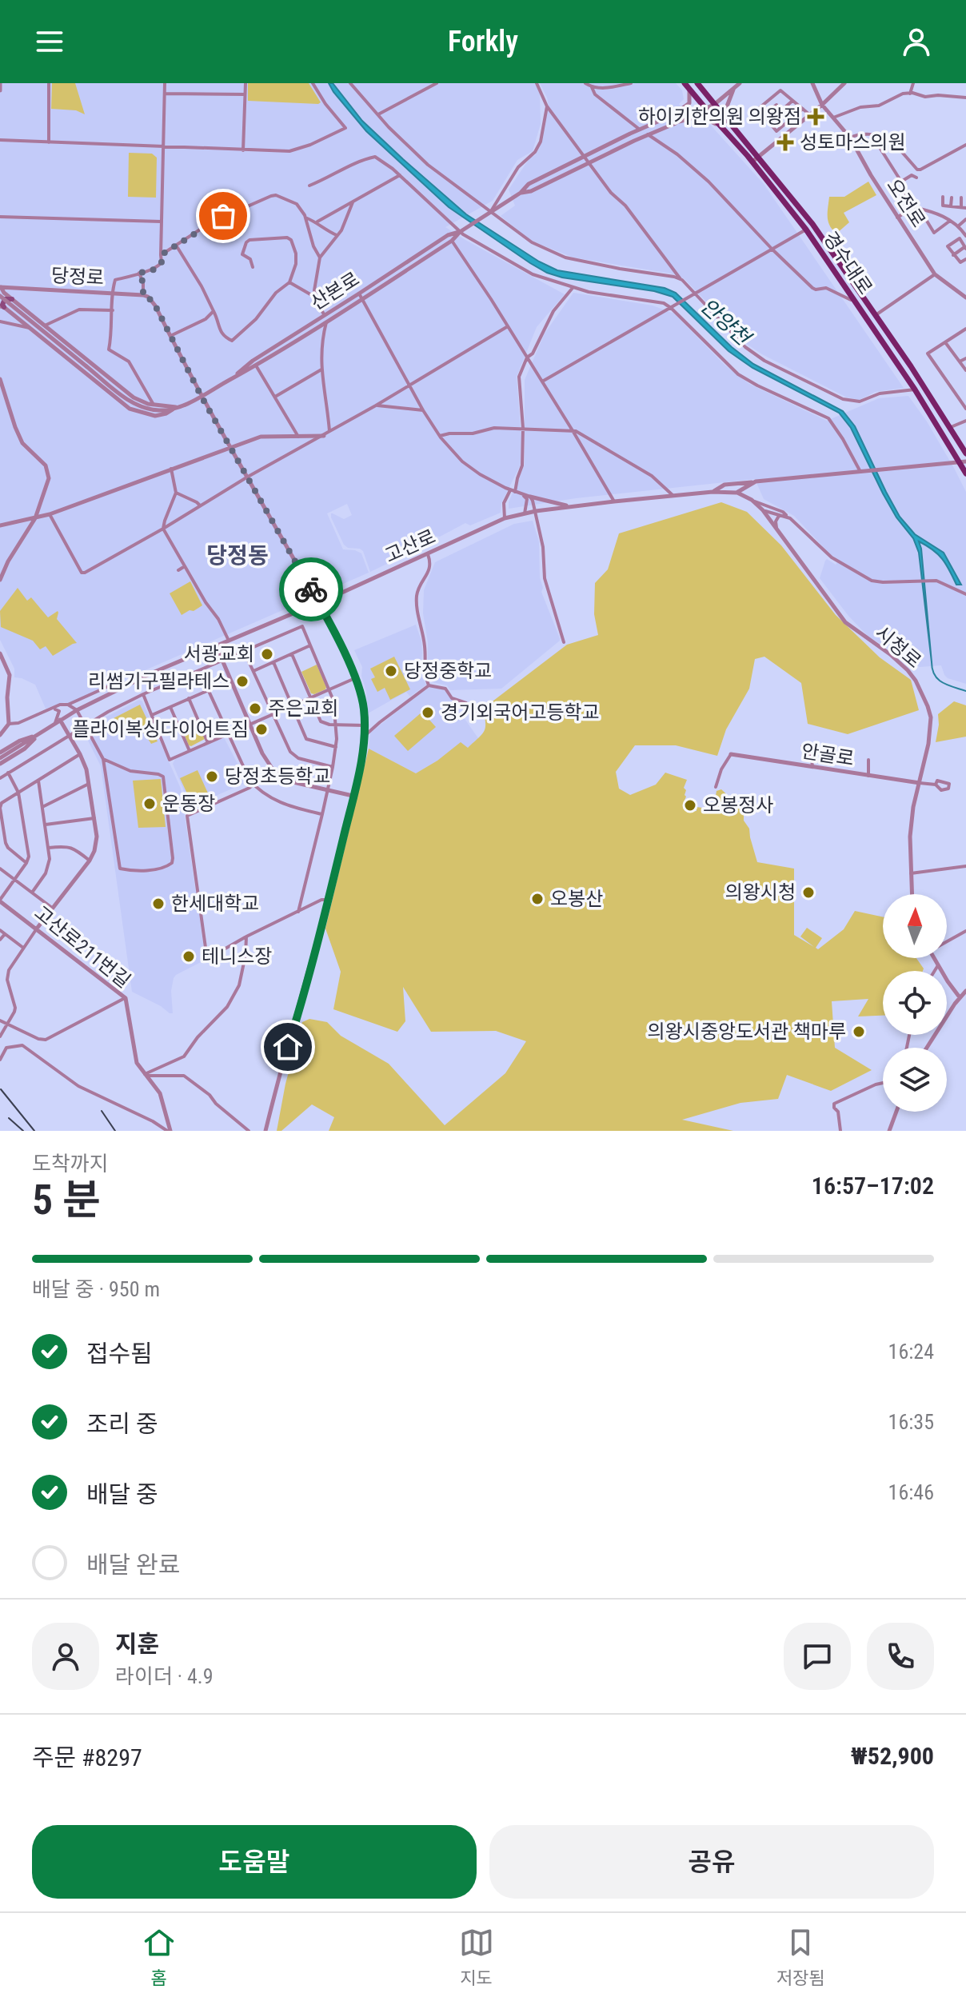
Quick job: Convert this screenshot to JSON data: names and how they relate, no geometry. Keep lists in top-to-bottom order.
{
  "streets": {
    "main road": ["경수대로"],
    "street": [
      "오전로",
      "당정로",
      "산본로",
      "고산로",
      "시청로",
      "안골로",
      "고산로211번길"
    ]
  },
  "crossings": [
    ["고산로", "시청로"],
    ["시청로", "안골로"]
  ],
  "districts": ["당정동"],
  "water": ["안양천"],
  "places": {
    "health": ["하이키한의원 의왕점", "성토마스의원"],
    "other": [
      "서광교회",
      "당정중학교",
      "리썸기구필라테스",
      "주은교회",
      "경기외국어고등학교",
      "플라이복싱다이어트짐",
      "당정초등학교",
      "운동장",
      "오봉정사",
      "의왕시청",
      "오봉산",
      "한세대학교",
      "테니스장",
      "의왕시중앙도서관 책마루"
    ]
  },
  "north": "top",
  "page": {
    "header": "Forkly",
    "heading": ["5 분", "도착까지", "16:57–17:02"],
    "panel": [
      "지훈",
      "라이더 · 4.9",
      "주문 #8297",
      "₩52,900"
    ],
    "bar": "배달 중 · 950 m",
    "list": [
      ["접수됨", "16:24"],
      ["조리 중", "16:35"],
      ["배달 중", "16:46"],
      "배달 완료"
    ],
    "buttons": ["도움말", "공유"],
    "tabs": ["홈", "지도", "저장됨"]
  }
}
